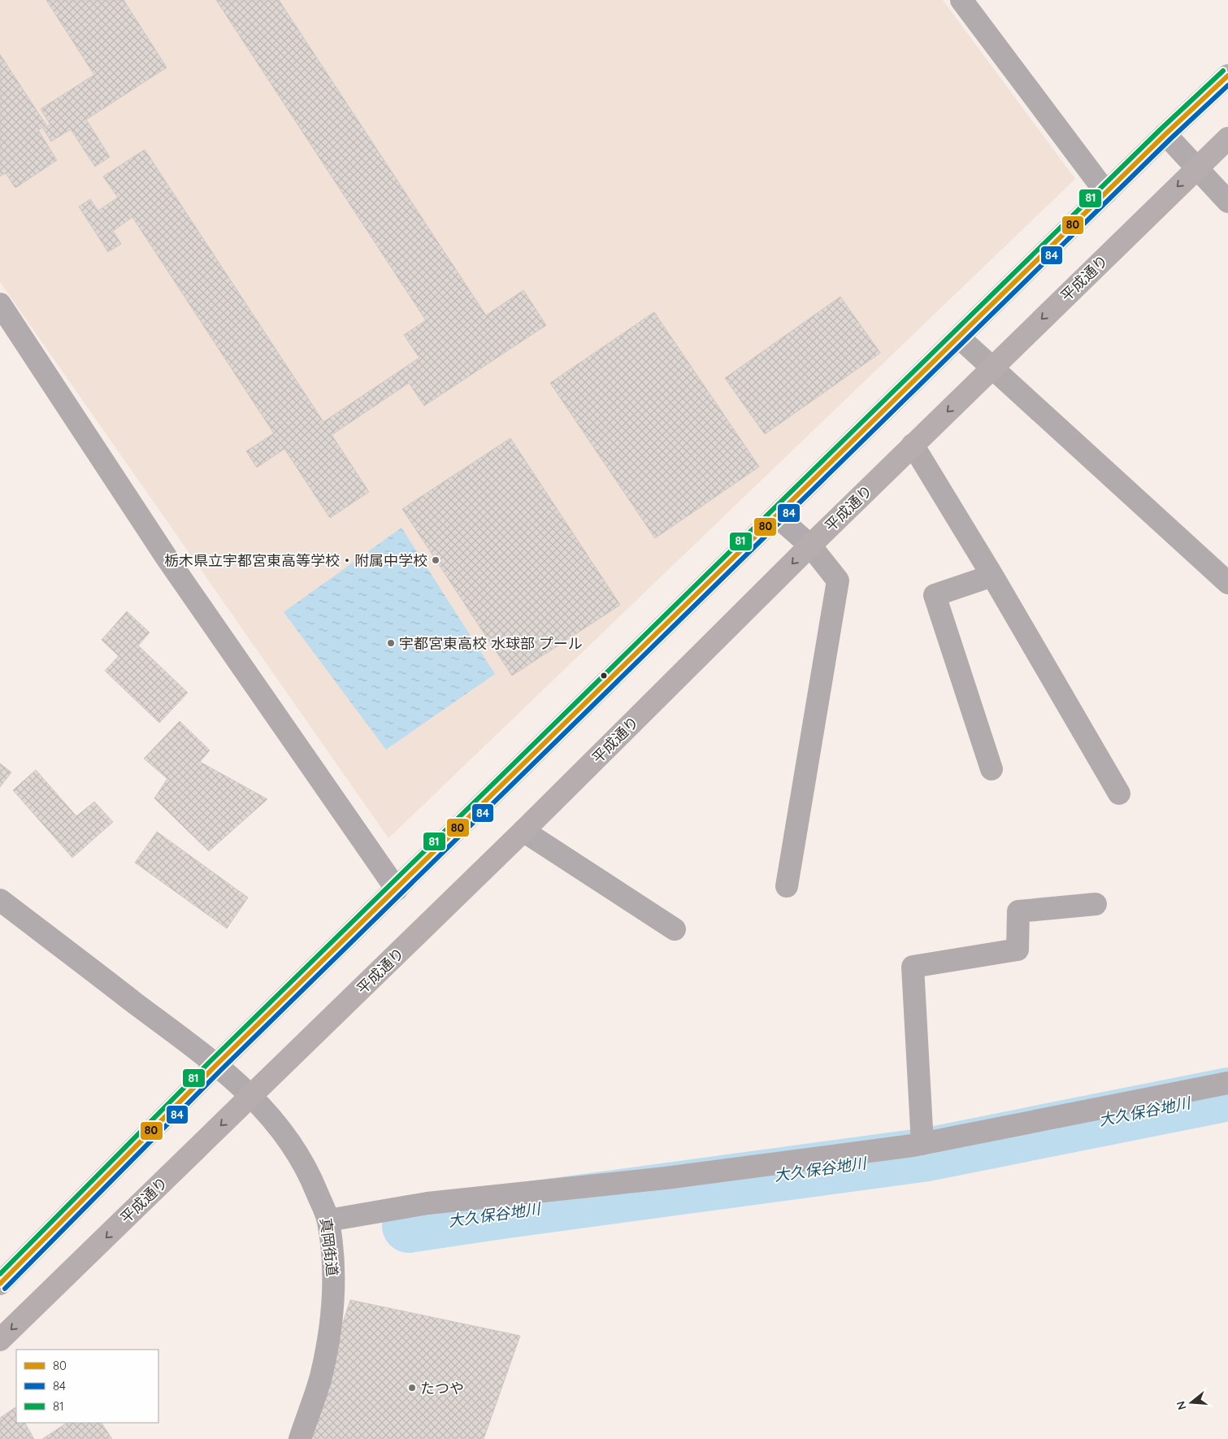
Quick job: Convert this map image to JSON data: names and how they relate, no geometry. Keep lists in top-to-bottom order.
{
  "streets": {
    "main road": ["平成通り"],
    "street": ["真岡街道"]
  },
  "crossings": [
    ["平成通り", "真岡街道"]
  ],
  "water": ["大久保谷地川"],
  "places": ["栃木県立宇都宮東高等学校・附属中学校", "宇都宮東高校 水球部 プール", "たつや"],
  "lines": ["transit line 81", "transit line 80", "transit line 84"],
  "legend": ["80", "84", "81"],
  "north": "left"
}
